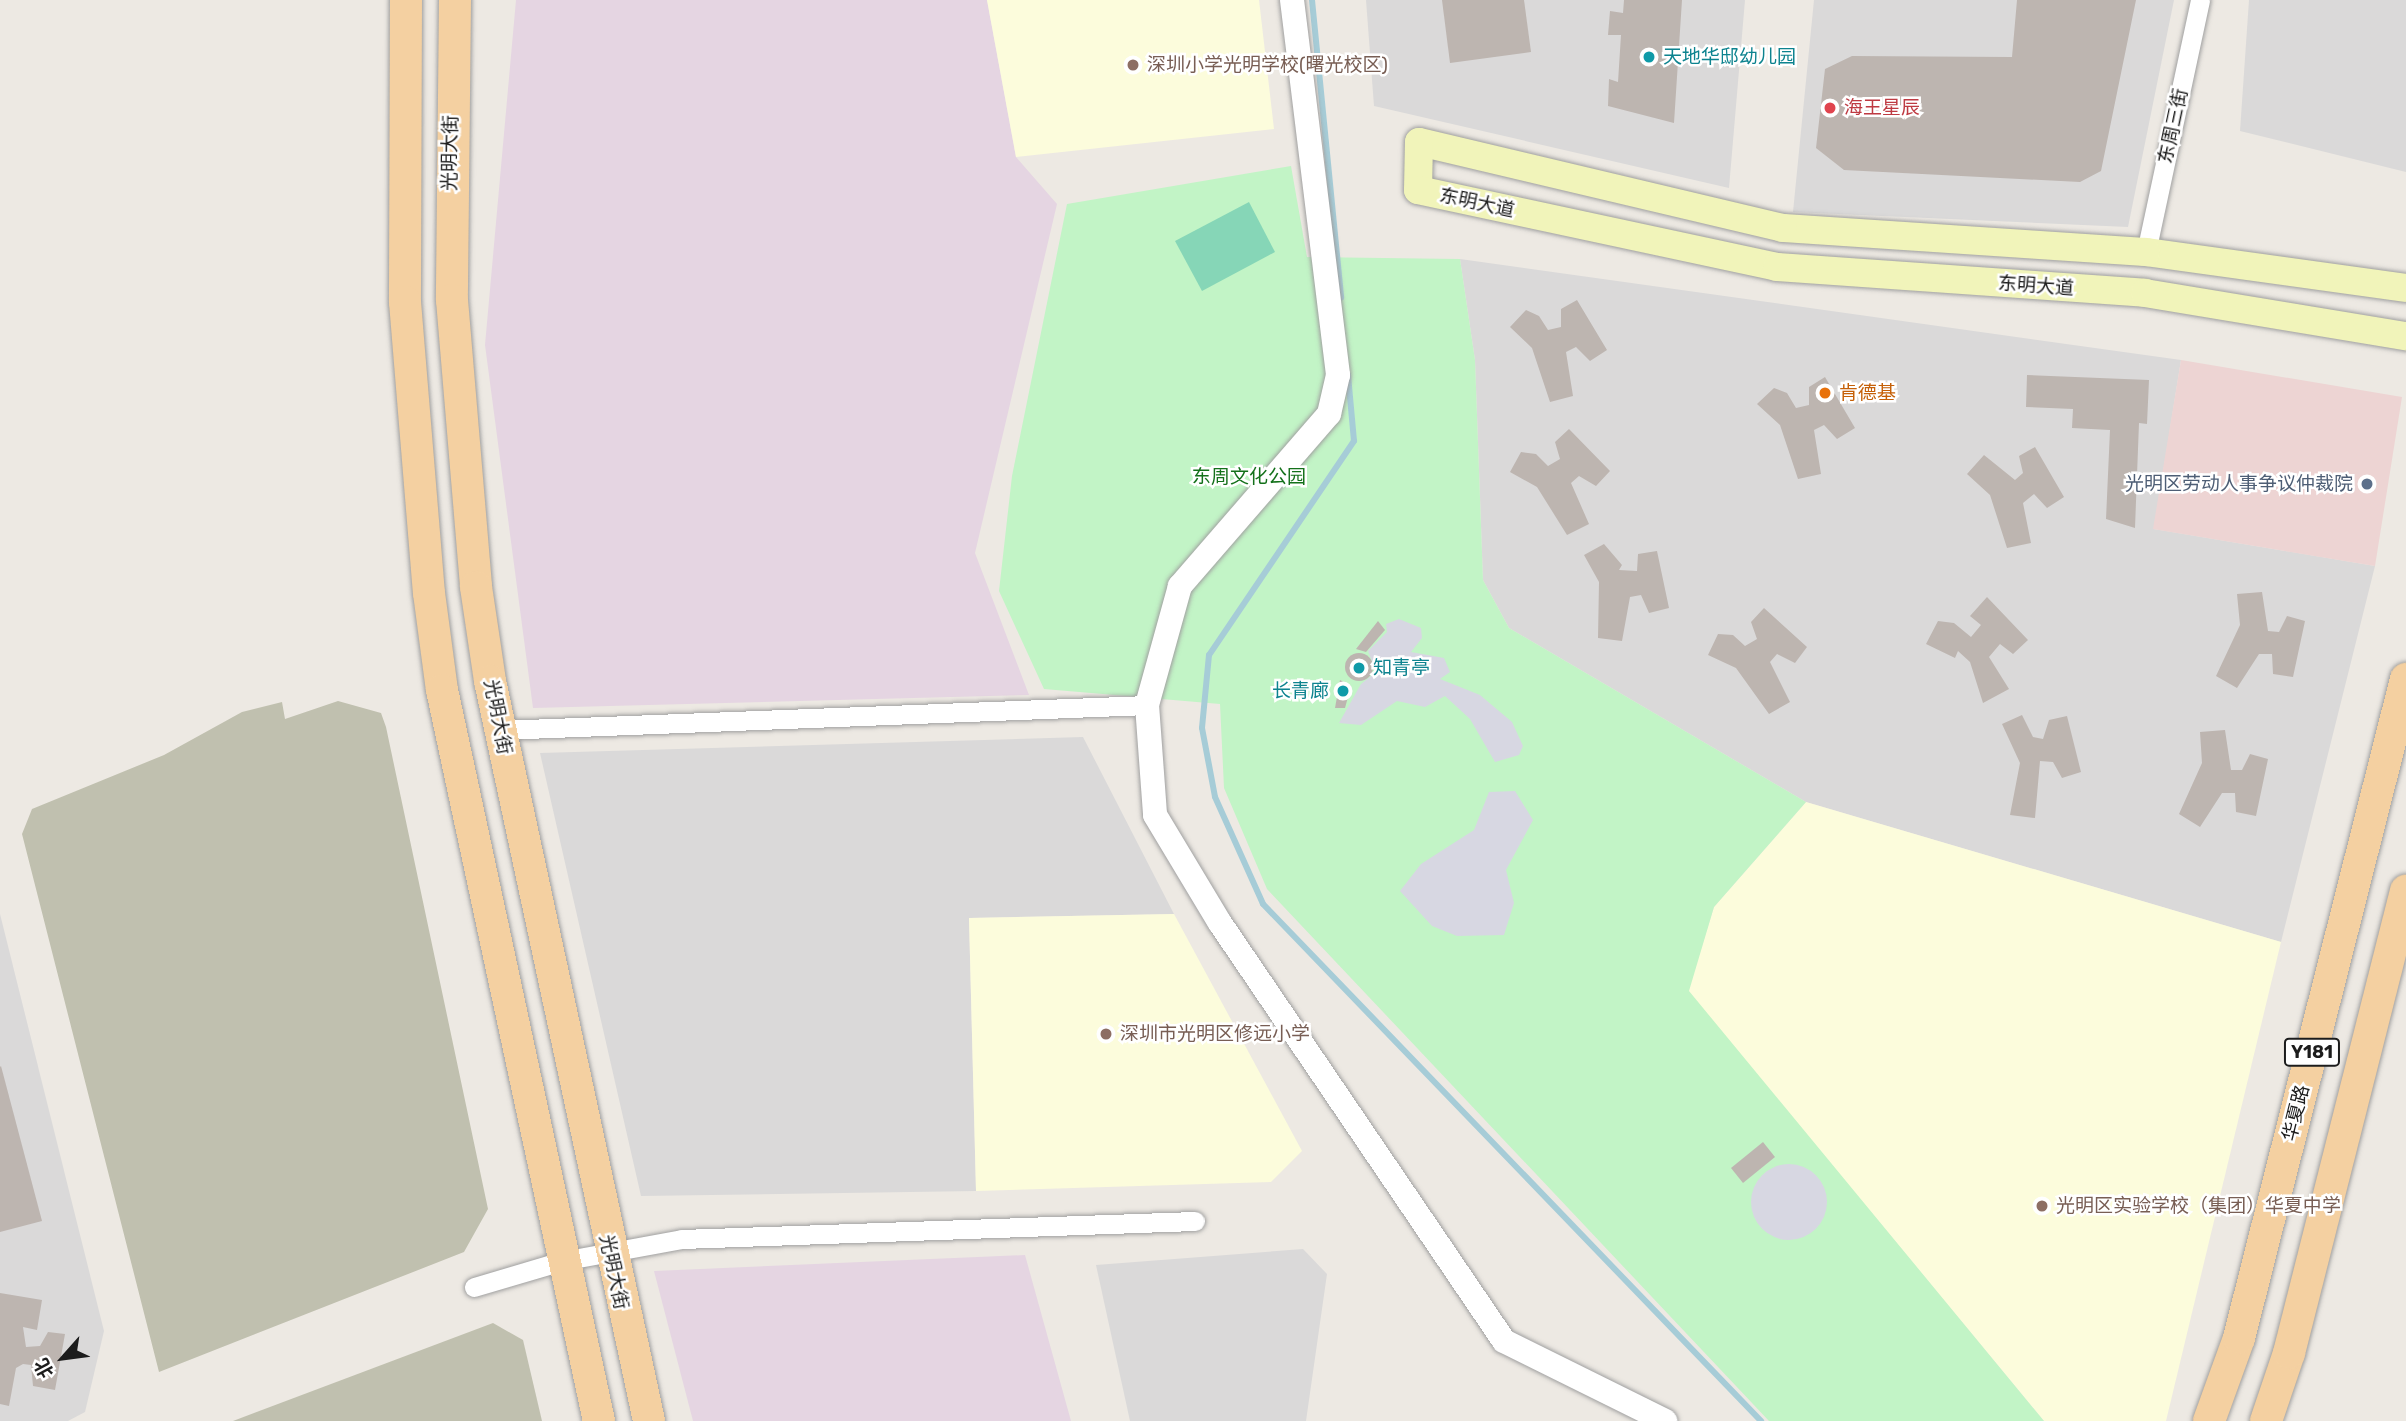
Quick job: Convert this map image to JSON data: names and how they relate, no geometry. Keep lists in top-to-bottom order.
{
  "streets": {
    "main road": [
      "光明大街",
      "东明大道",
      "Y181",
      "华夏路"
    ],
    "street": ["东周三街"]
  },
  "crossings": [
    ["东周三街", "东明大道"]
  ],
  "parks": ["东周文化公园"],
  "places": [
    "天地华邸幼儿园",
    "深圳小学光明学校(曙光校区)",
    "海王星辰",
    "肯德基",
    "光明区劳动人事争议仲裁院",
    "知青亭",
    "长青廊",
    "深圳市光明区修远小学",
    "光明区实验学校（集团）华夏中学"
  ],
  "north": "bottom left"
}
